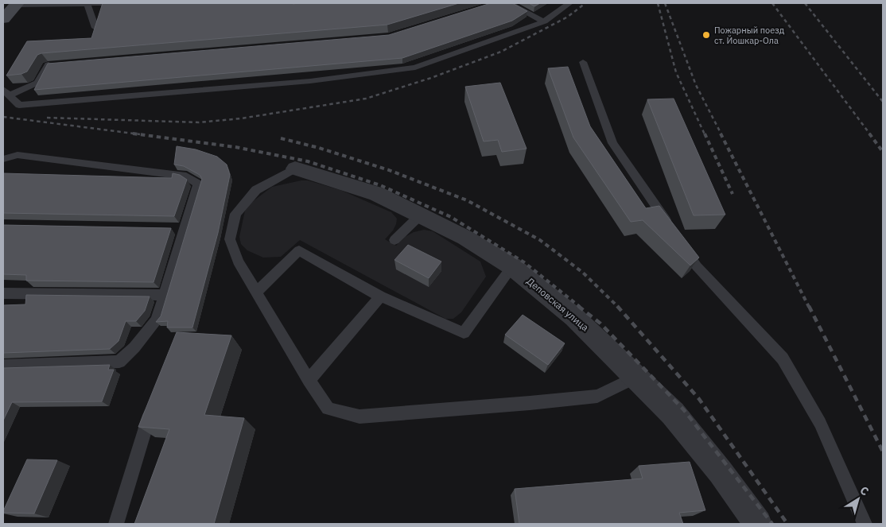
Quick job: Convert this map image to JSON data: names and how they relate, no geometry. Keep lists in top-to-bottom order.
{
  "streets": {
    "street": ["Деповская улица"]
  },
  "places": ["Пожарный поезд ст. Йошкар-Ола"],
  "north": "top right"
}
